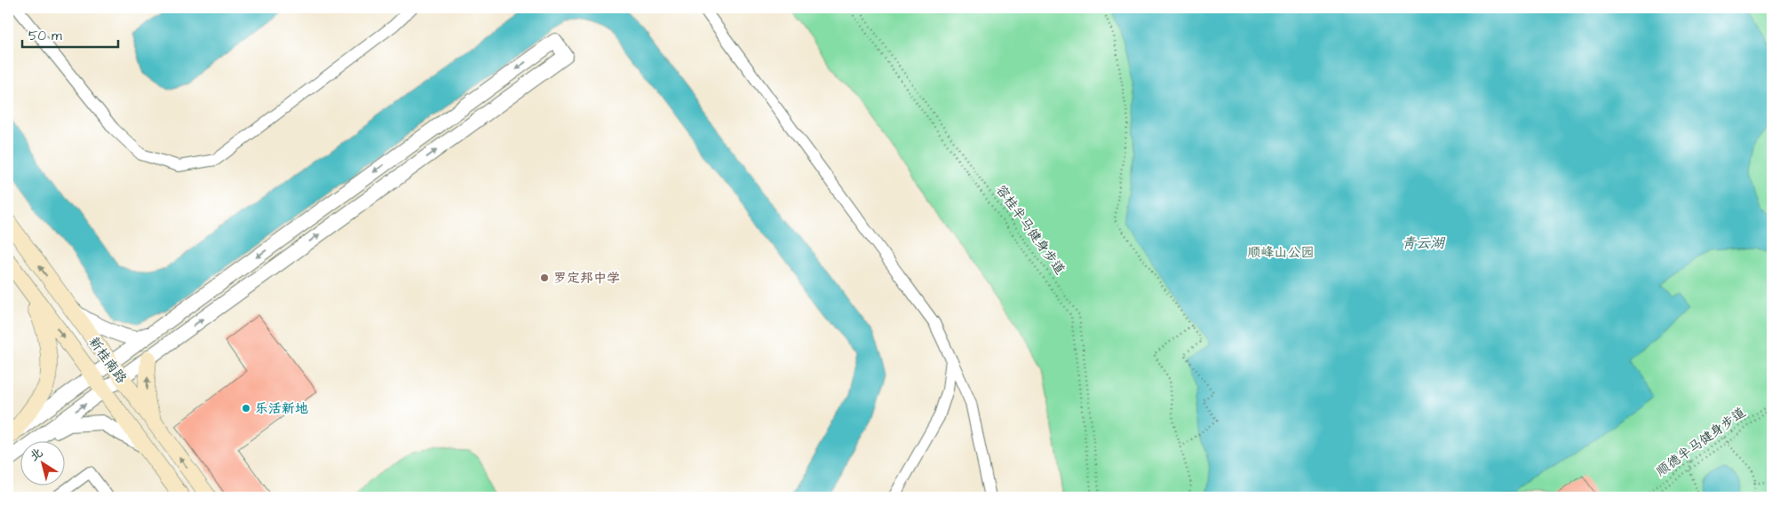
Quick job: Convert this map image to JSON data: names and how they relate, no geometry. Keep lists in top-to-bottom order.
{
  "streets": {
    "main road": ["新桂南路"],
    "path": ["容桂半马健身步道", "顺德半马健身步道"]
  },
  "water": ["青云湖"],
  "parks": ["顺峰山公园"],
  "places": ["罗定邦中学", "乐活新地"],
  "scale_bar": "50 m",
  "north": "top left"
}
